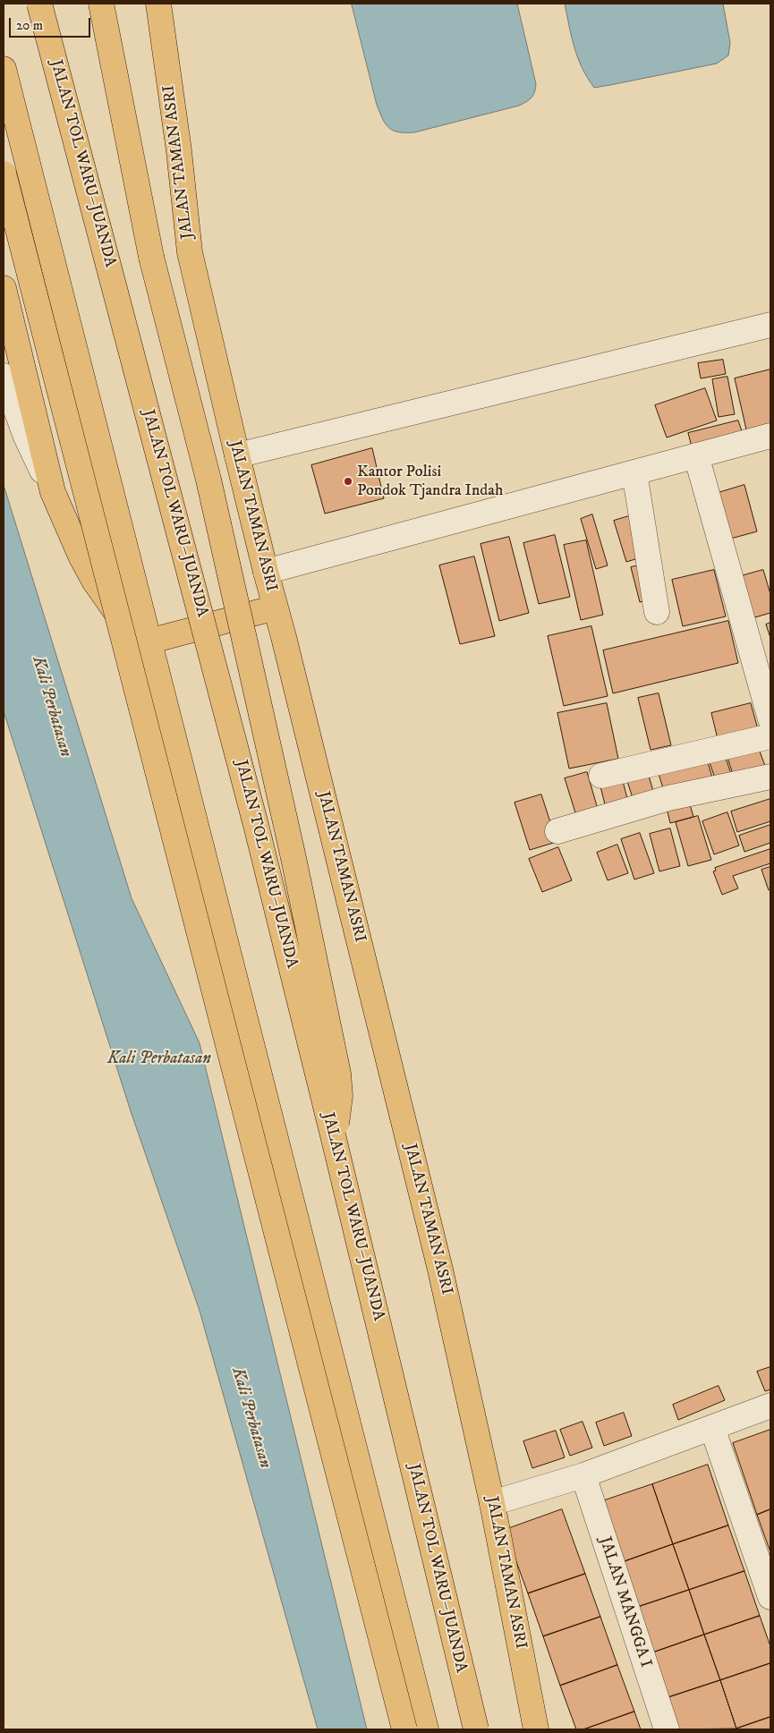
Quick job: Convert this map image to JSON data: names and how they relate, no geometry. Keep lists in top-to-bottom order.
{
  "streets": {
    "main road": ["JALAN TAMAN ASRI", "JALAN TOL WARU–JUANDA"],
    "street": ["JALAN MANGGA I"]
  },
  "water": ["Kali Perbatasan"],
  "places": ["Kantor Polisi Pondok Tjandra Indah"],
  "scale_bar": "20 m"
}
